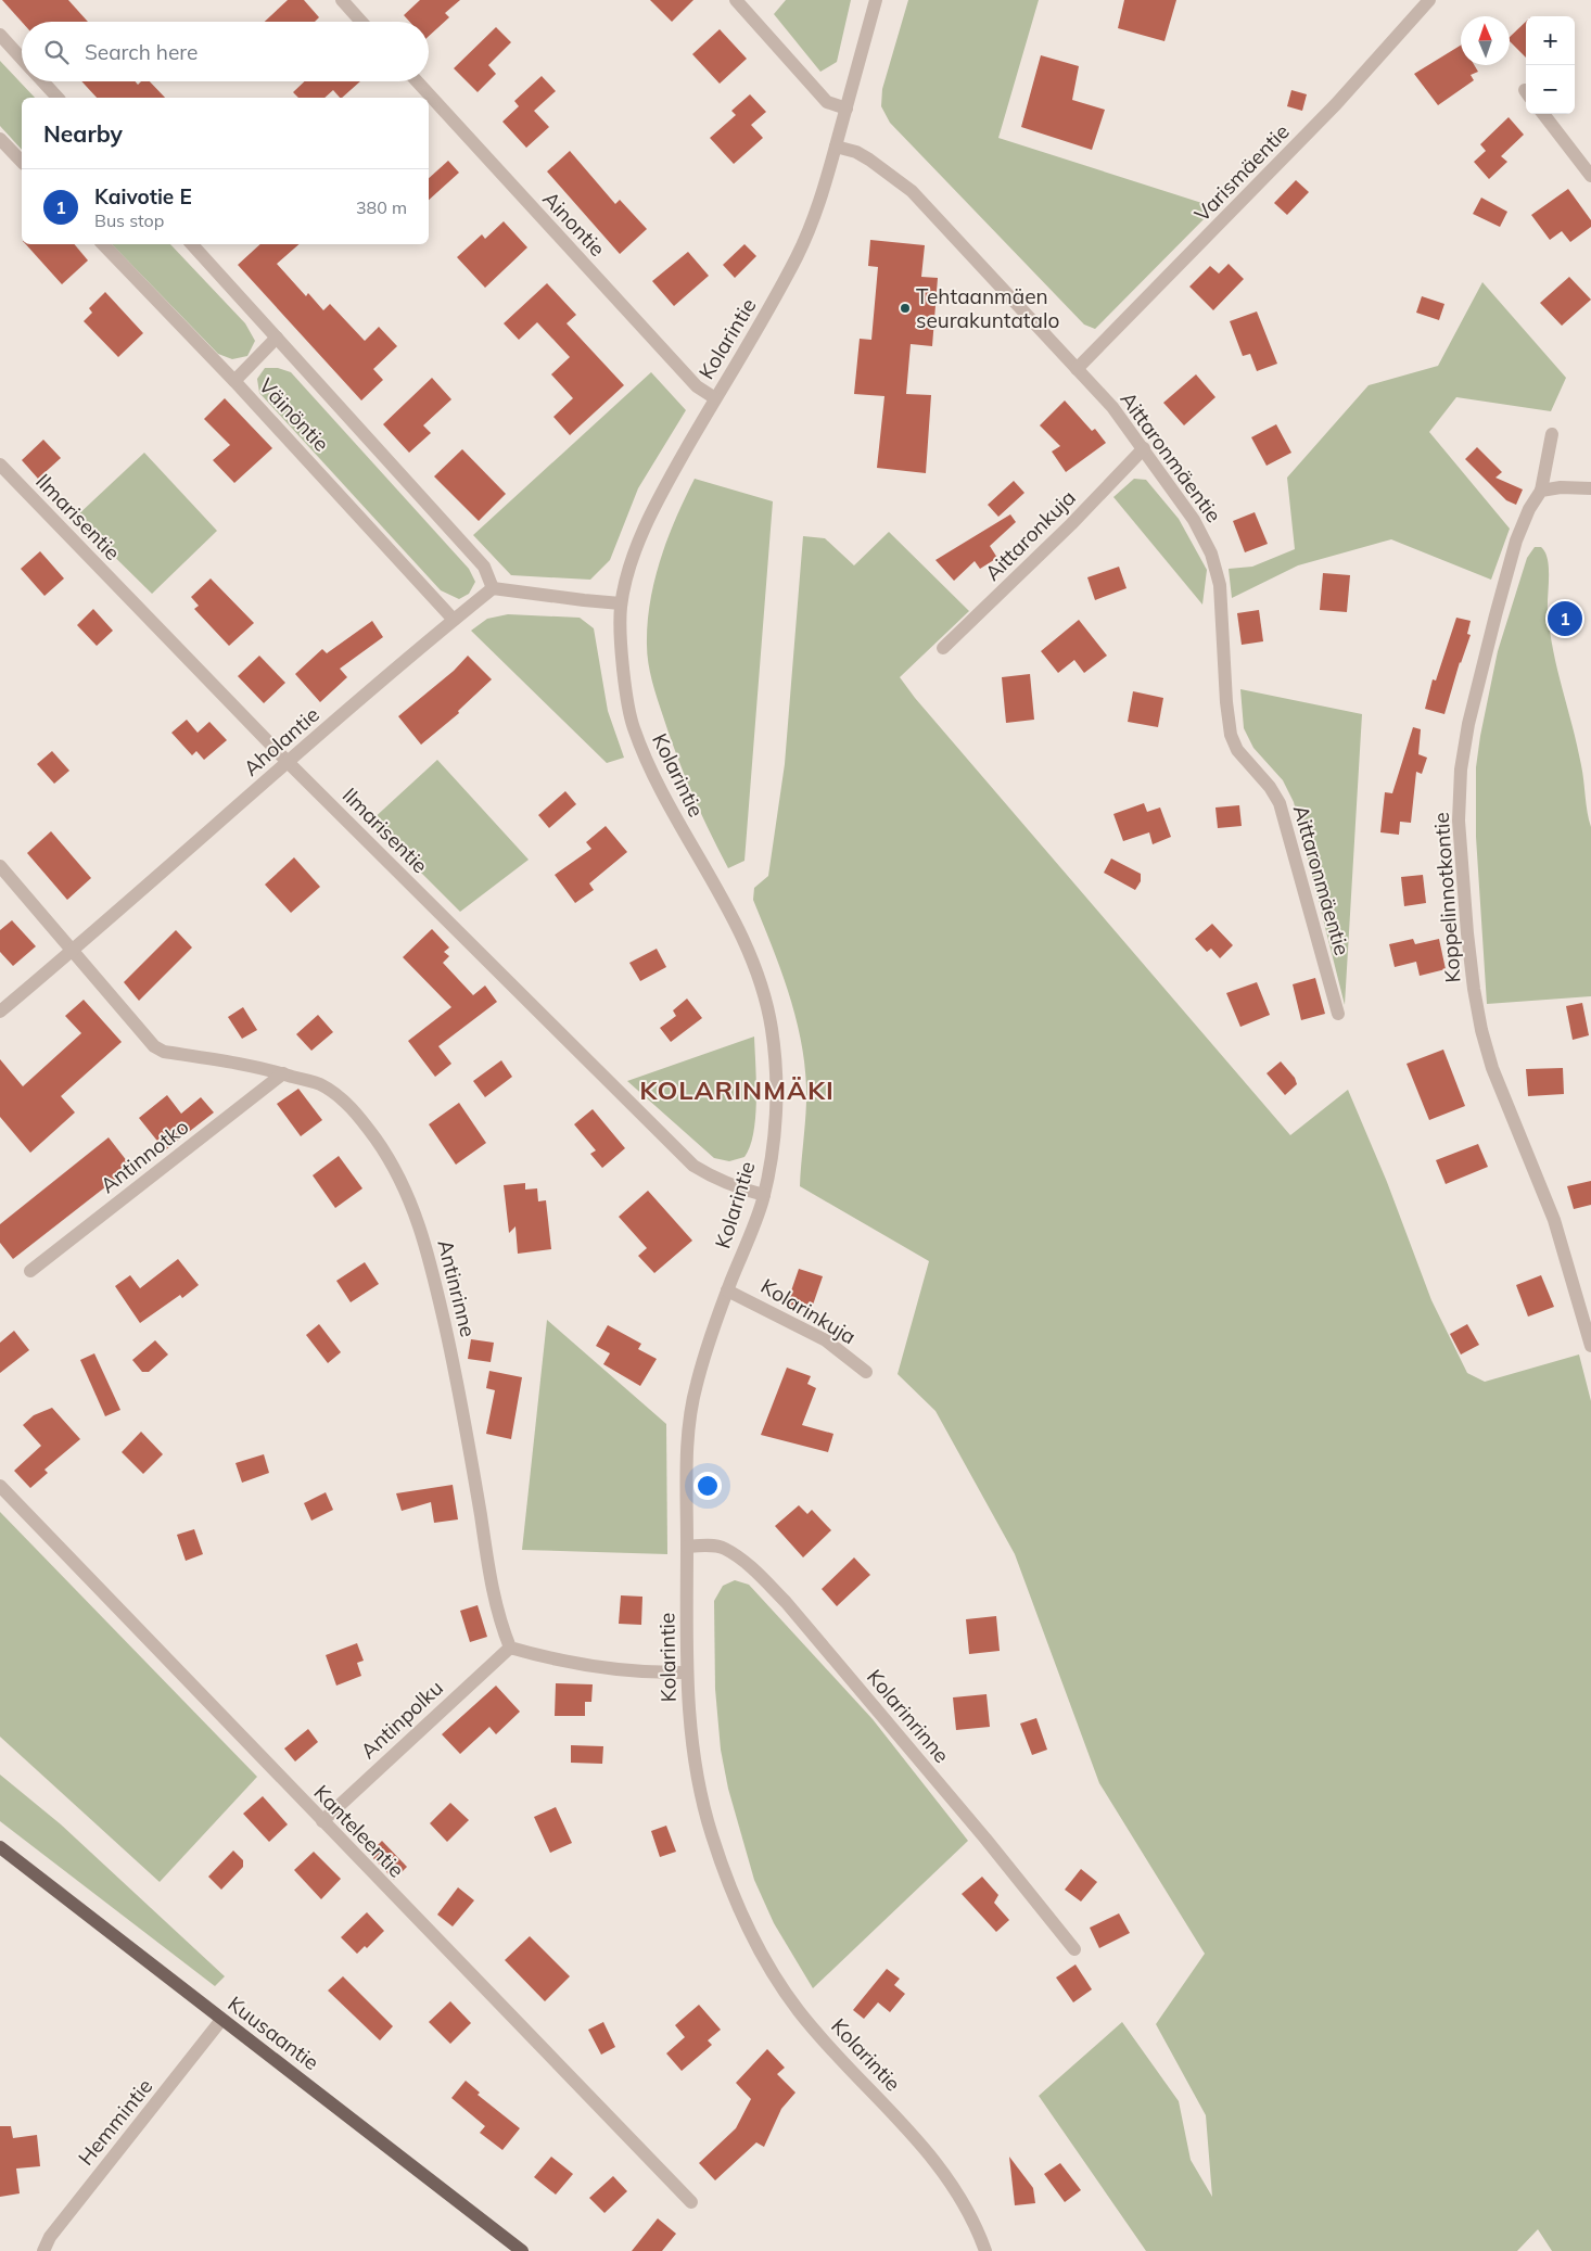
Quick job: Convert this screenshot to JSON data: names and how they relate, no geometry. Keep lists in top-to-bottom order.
{
  "streets": {
    "main road": ["Kuusaantie"],
    "street": [
      "Varismäentie",
      "Ainontie",
      "Kolarintie",
      "Väinöntie",
      "Aittaronmäentie",
      "Ilmarisentie",
      "Aittaronkuja",
      "Aholantie",
      "Koppelinnotkontie",
      "Antinnotko",
      "Antinrinne",
      "Kolarinkuja",
      "Kolarinrinne",
      "Antinpolku",
      "Kanteleentie",
      "Hemmintie"
    ]
  },
  "crossings": [
    ["Varismäentie", "Aittaronmäentie"],
    ["Ainontie", "Kolarintie"],
    ["Kolarintie", "Aittaronmäentie"],
    ["Kolarintie", "Ilmarisentie"],
    ["Kolarintie", "Kolarinkuja"],
    ["Kolarintie", "Kolarinrinne"],
    ["Väinöntie", "Aholantie"],
    ["Aittaronmäentie", "Aittaronkuja"],
    ["Ilmarisentie", "Aholantie"],
    ["Aholantie", "Antinrinne"],
    ["Antinnotko", "Antinrinne"],
    ["Antinrinne", "Antinpolku"],
    ["Antinpolku", "Kanteleentie"],
    ["Kuusaantie", "Hemmintie"]
  ],
  "districts": ["KOLARINMÄKI"],
  "places": ["Tehtaanmäen seurakuntatalo"],
  "north": "top",
  "page": {
    "map_buttons": ["+", "−"],
    "search": "Search here",
    "heading": "Nearby",
    "list": [
      {
        "mark": "1",
        "name": "Kaivotie E",
        "note": "Bus stop",
        "value": "380 m"
      }
    ],
    "pins": "1"
  }
}
